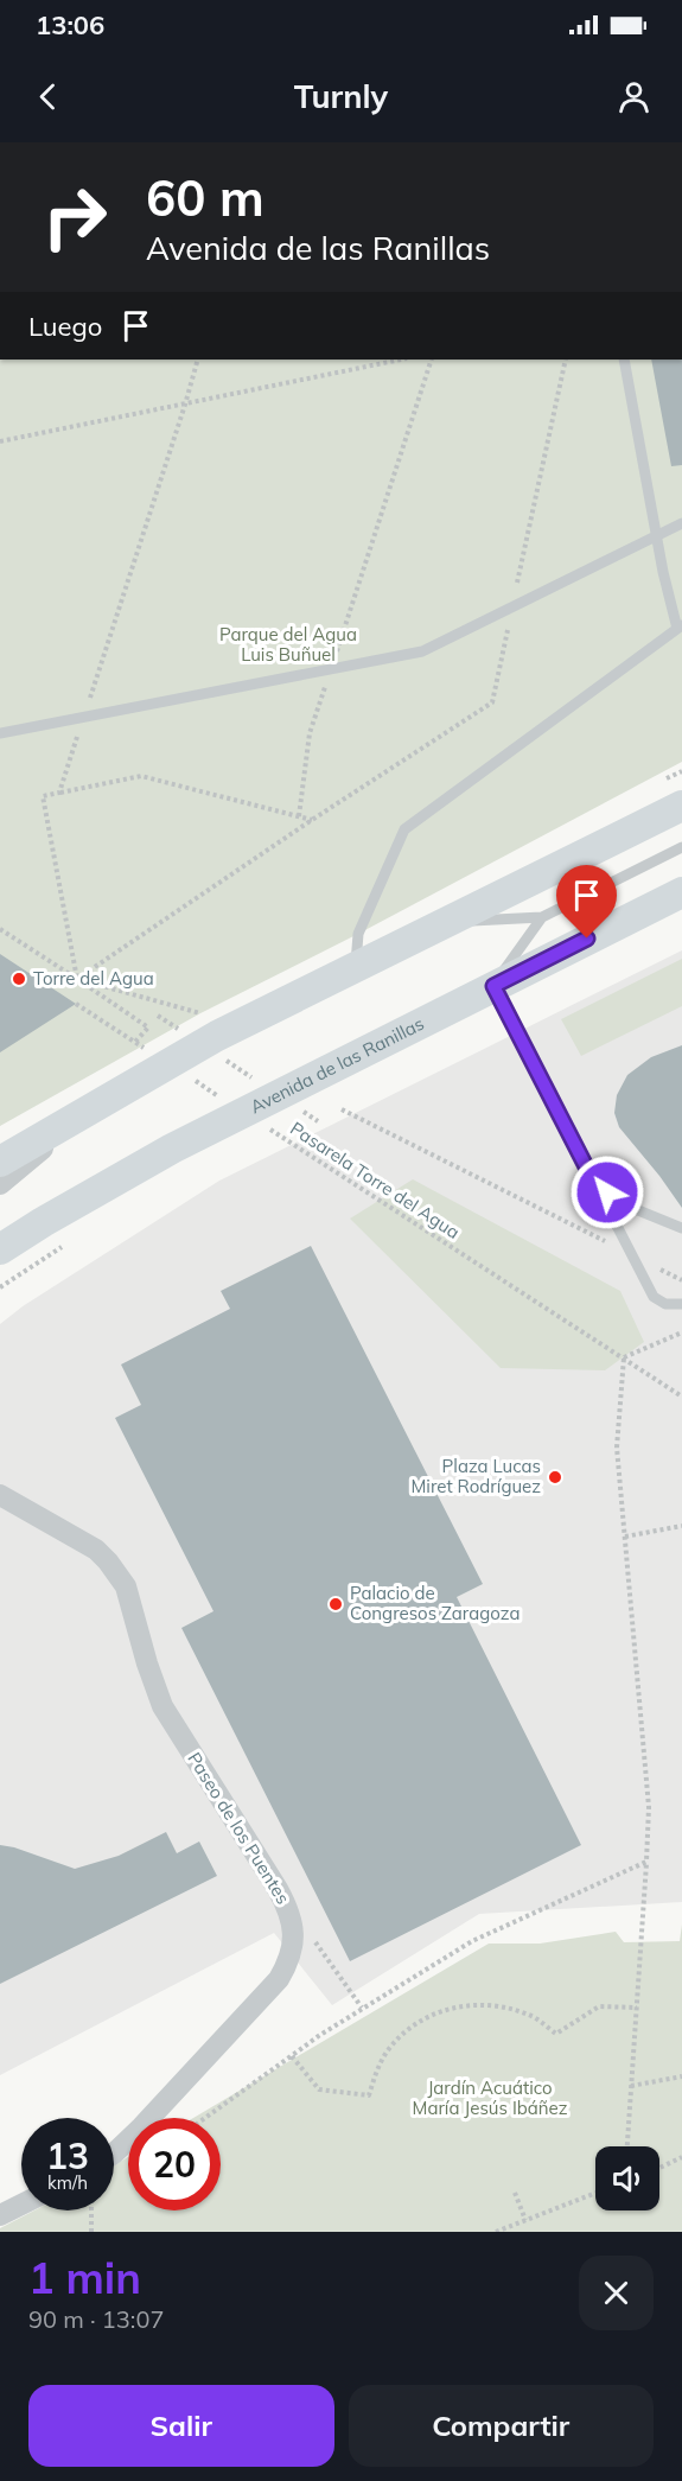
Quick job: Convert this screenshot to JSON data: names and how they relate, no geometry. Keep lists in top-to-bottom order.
{
  "streets": {
    "main road": ["Avenida de las Ranillas"],
    "street": ["Paseo de los Puentes"],
    "path": ["Pasarela Torre del Agua"]
  },
  "parks": ["Parque del Agua Luis Buñuel", "Jardín Acuático María Jesús Ibáñez"],
  "places": ["Torre del Agua", "Plaza Lucas Miret Rodríguez", "Palacio de Congresos Zaragoza"],
  "page": {
    "status": "13:06",
    "header": "Turnly",
    "turn": ["60 m", "Avenida de las Ranillas"],
    "then": "Luego",
    "speed": "13 km/h",
    "limit": "20",
    "heading": ["1 min", "90 m · 13:07"],
    "buttons": ["Salir", "Compartir"]
  }
}
